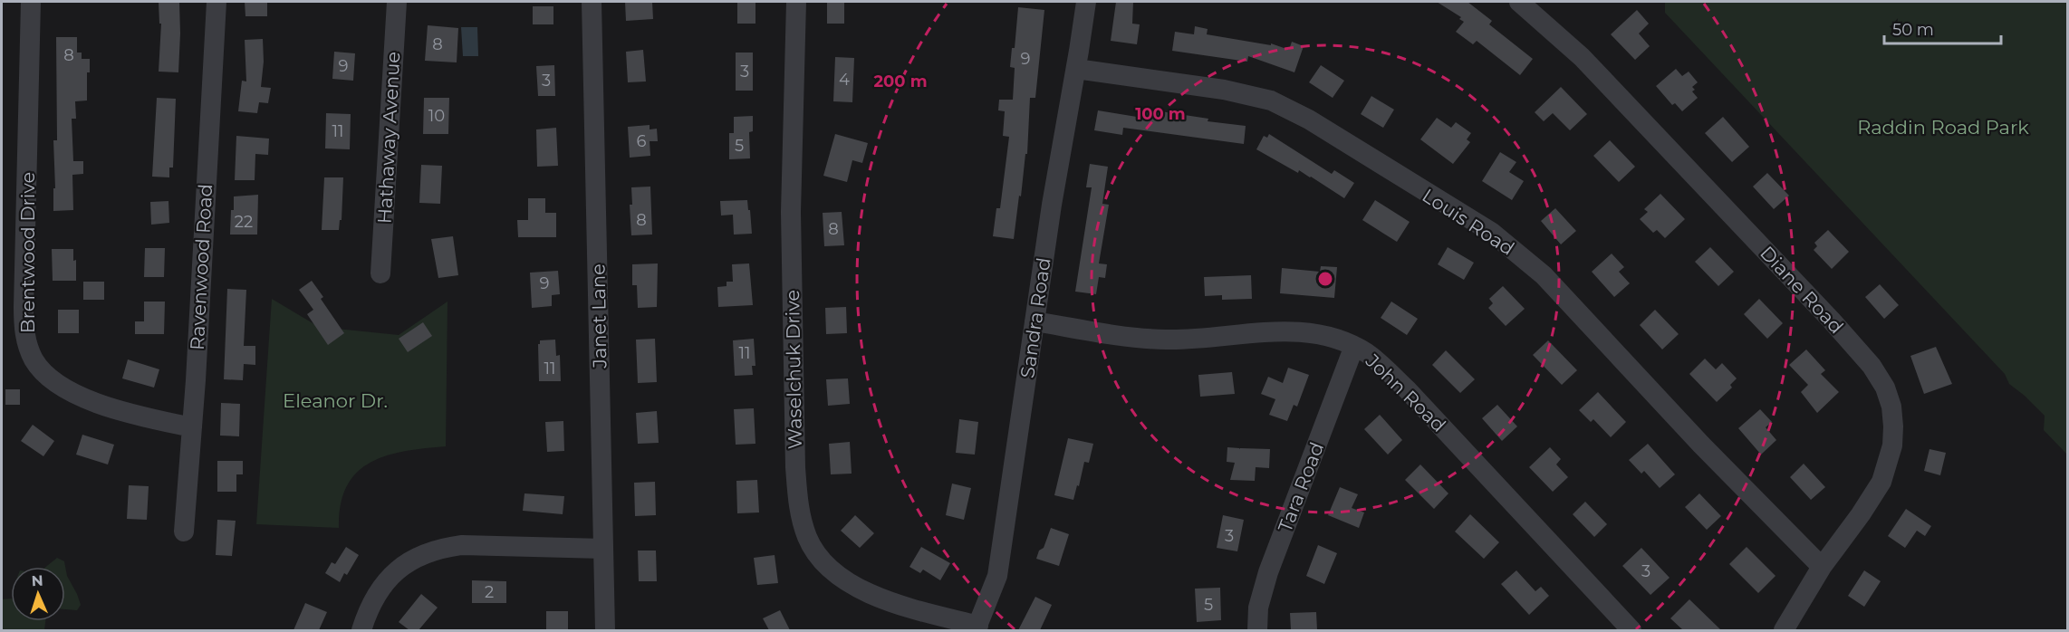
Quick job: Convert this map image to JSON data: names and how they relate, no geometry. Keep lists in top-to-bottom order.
{
  "streets": {
    "street": [
      "Hathaway Avenue",
      "Louis Road",
      "Brentwood Drive",
      "Ravenwood Road",
      "Diane Road",
      "Janet Lane",
      "Sandra Road",
      "Waselchuk Drive",
      "John Road",
      "Tara Road"
    ]
  },
  "crossings": [
    ["Louis Road", "Diane Road"],
    ["Louis Road", "Sandra Road"],
    ["Brentwood Drive", "Ravenwood Road"],
    ["Sandra Road", "Waselchuk Drive"],
    ["Sandra Road", "John Road"],
    ["John Road", "Tara Road"]
  ],
  "parks": ["Raddin Road Park", "Eleanor Dr."],
  "house_numbers": [
    "8",
    "8",
    "9",
    "9",
    "3",
    "4",
    "3",
    "10",
    "11",
    "6",
    "5",
    "8",
    "22",
    "8",
    "9",
    "11",
    "11",
    "3",
    "3",
    "2",
    "5"
  ],
  "scale_bar": "50 m",
  "north": "top",
  "rings": ["200 m", "100 m"]
}
